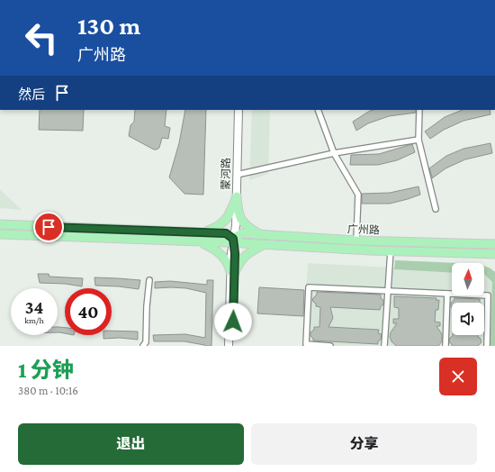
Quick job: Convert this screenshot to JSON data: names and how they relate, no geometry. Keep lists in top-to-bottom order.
{
  "streets": {
    "main road": ["广州路"],
    "street": ["蒙河路"]
  },
  "crossings": [
    ["蒙河路", "广州路"]
  ],
  "north": "top",
  "page": {
    "turn": ["130 m", "广州路"],
    "then": "然后",
    "speed": "34 km/h",
    "limit": "40",
    "heading": ["1 分钟", "380 m · 10:16"],
    "buttons": ["退出", "分享"]
  }
}
